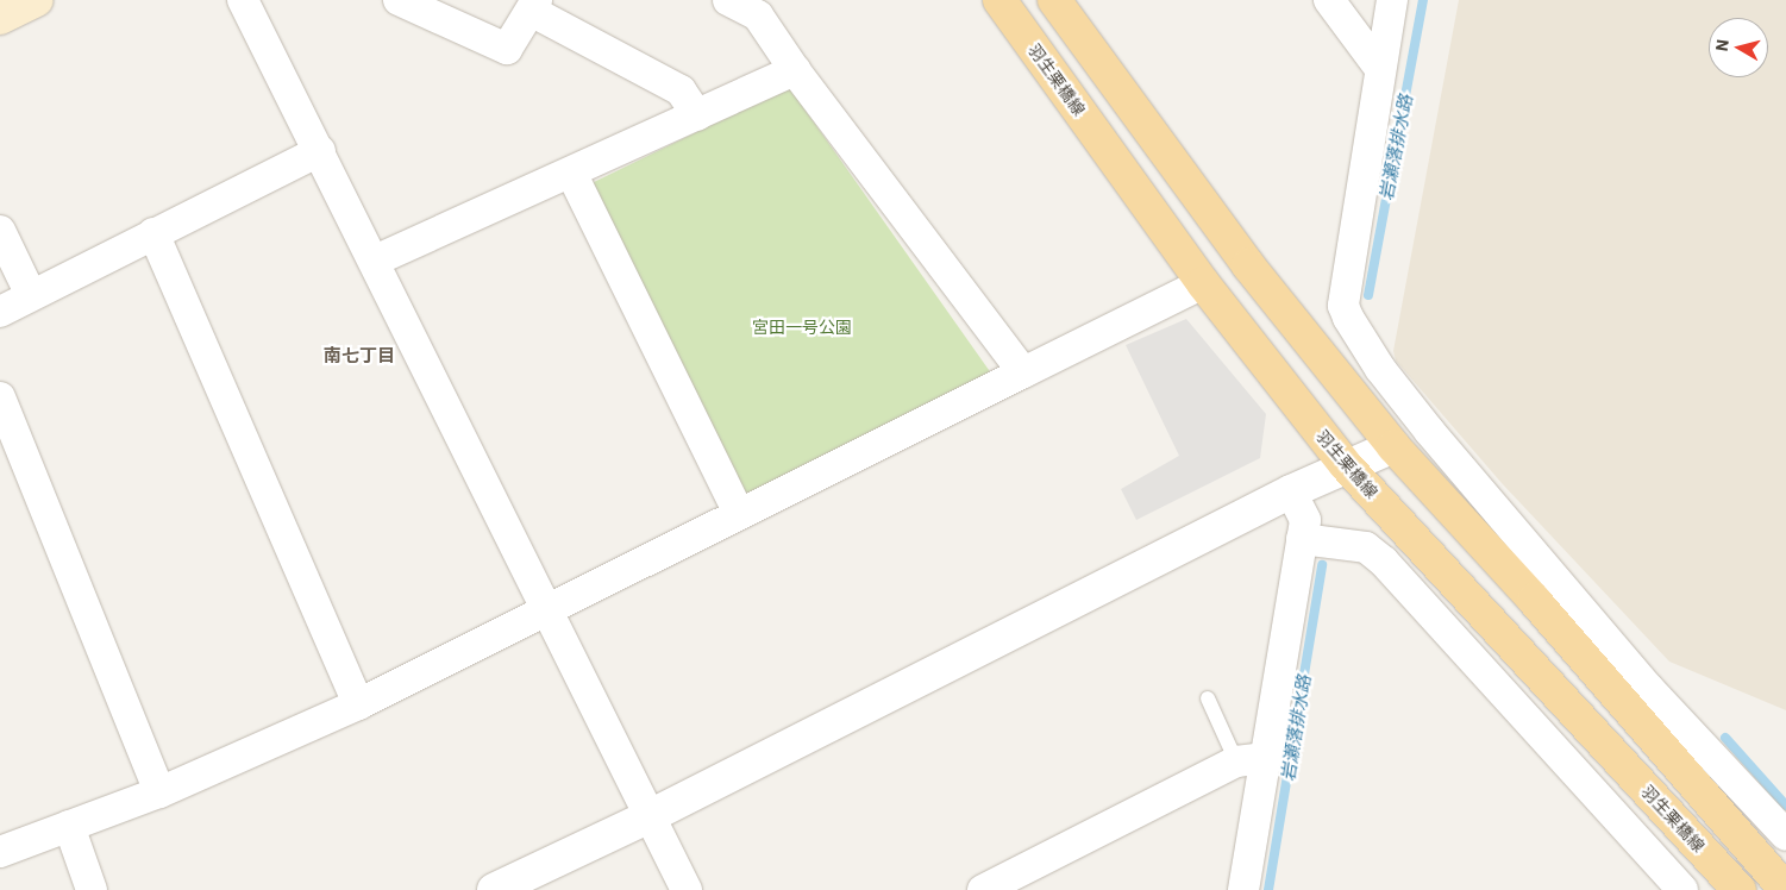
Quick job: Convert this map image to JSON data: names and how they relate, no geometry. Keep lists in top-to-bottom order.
{
  "streets": {
    "main road": ["羽生栗橋線"]
  },
  "districts": ["南七丁目"],
  "water": ["岩瀬落排水路"],
  "parks": ["宮田一号公園"],
  "north": "left"
}
